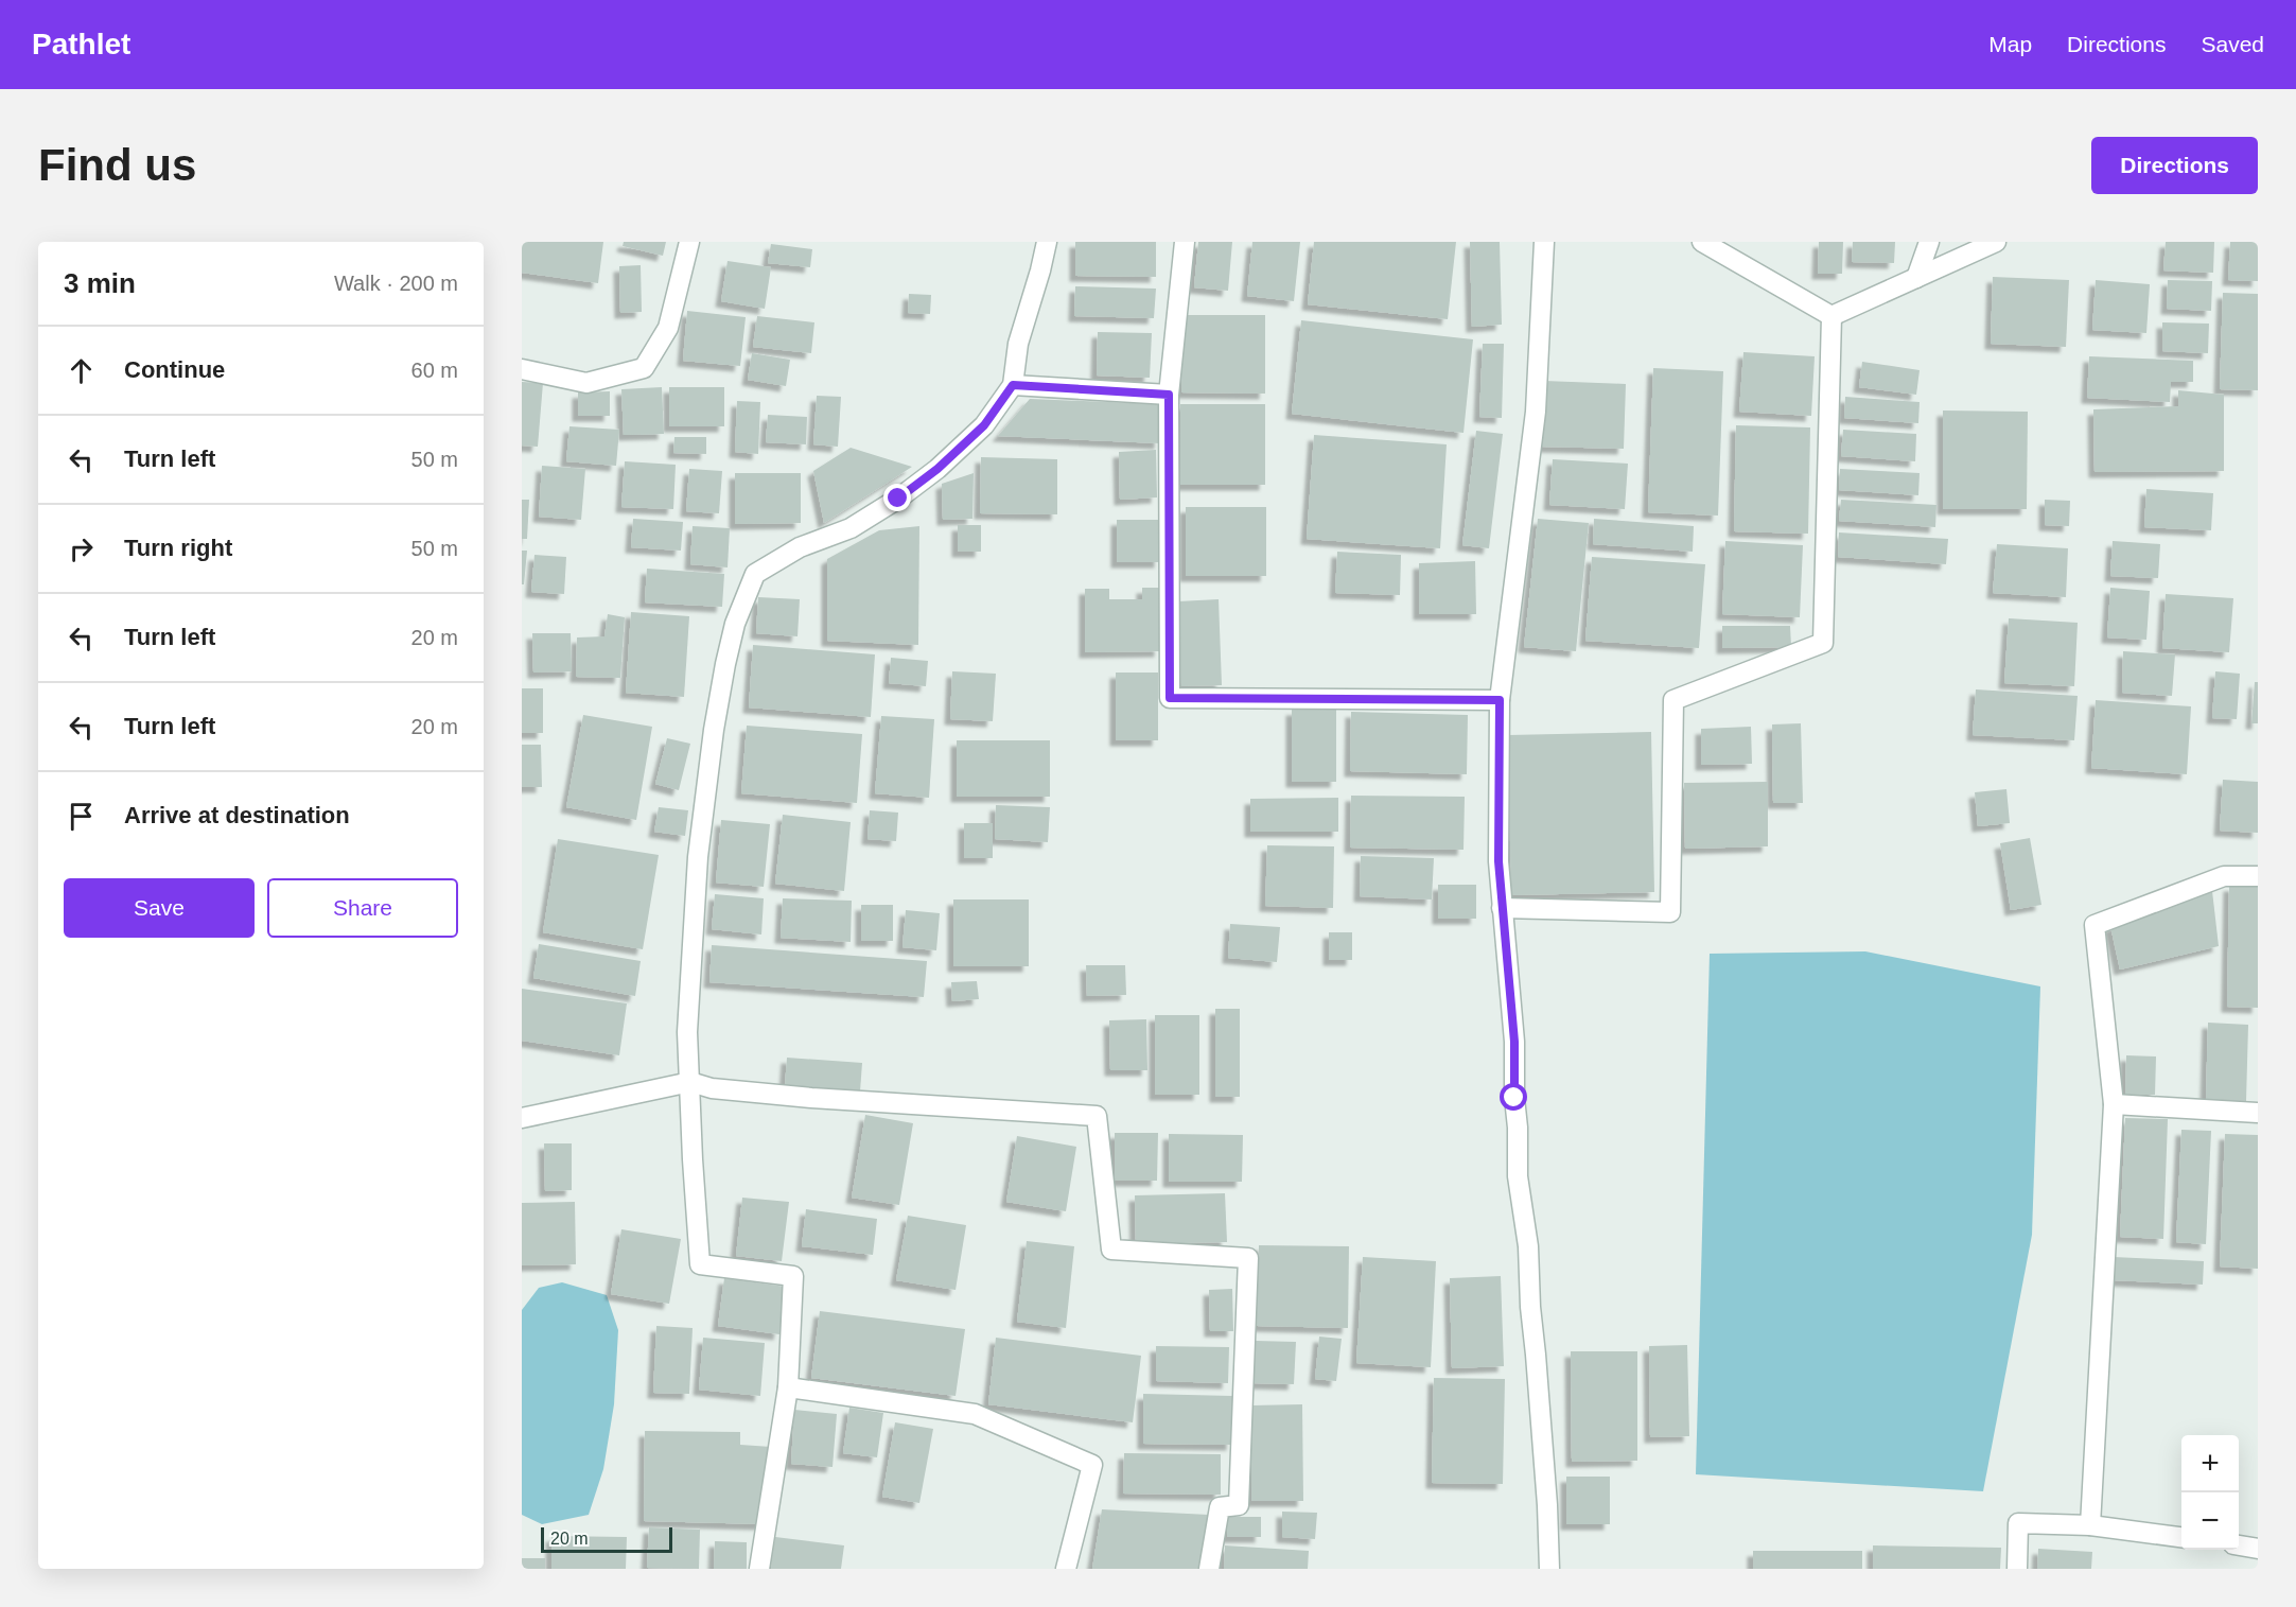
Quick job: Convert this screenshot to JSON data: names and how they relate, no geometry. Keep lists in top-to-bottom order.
{
  "scale_bar": "20 m",
  "page": {
    "header": "Pathlet",
    "nav": ["Map", "Directions", "Saved"],
    "buttons": [
      "Directions",
      ["Save", "Share"]
    ],
    "title": "Find us",
    "heading": ["3 min", "Walk · 200 m"],
    "list": [
      ["Continue", "60 m"],
      ["Turn left", "50 m"],
      ["Turn right", "50 m"],
      ["Turn left", "20 m"],
      ["Turn left", "20 m"],
      "Arrive at destination"
    ],
    "map_buttons": ["+", "−"],
    "scale": "20 m"
  }
}
